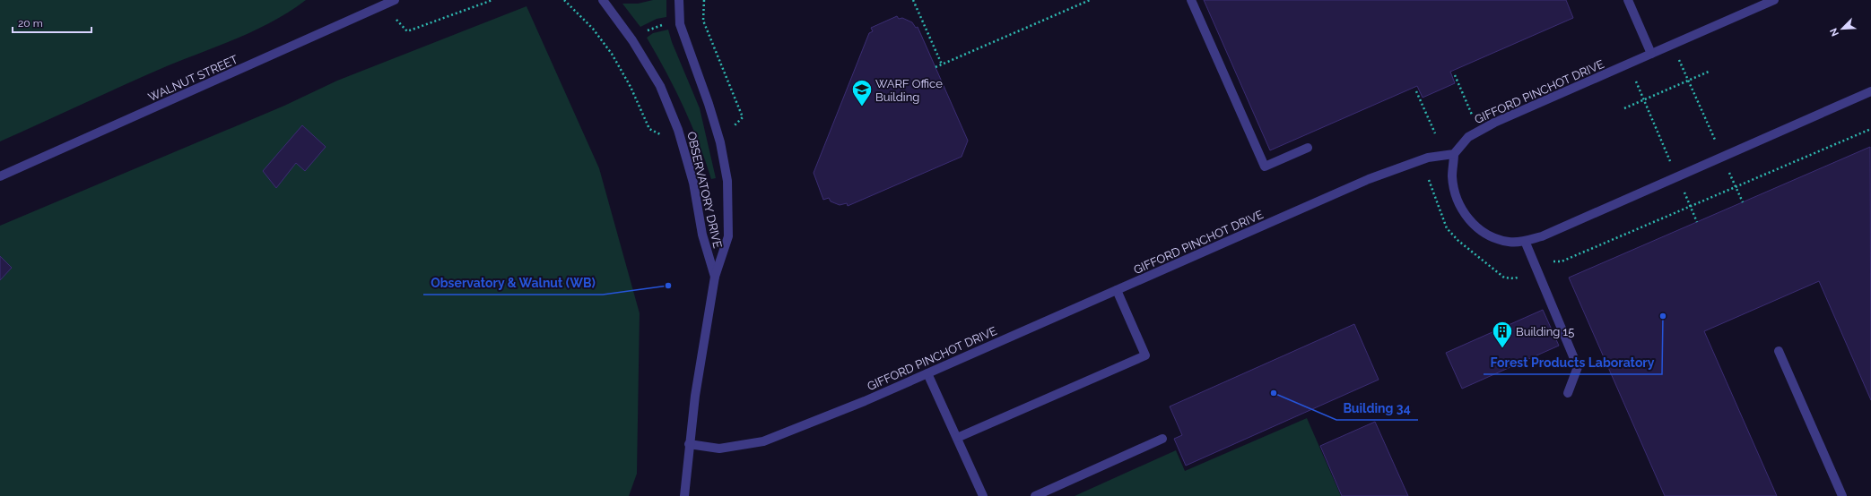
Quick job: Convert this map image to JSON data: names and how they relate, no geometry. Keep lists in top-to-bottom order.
{
  "streets": {
    "street": ["WALNUT STREET", "GIFFORD PINCHOT DRIVE", "OBSERVATORY DRIVE"]
  },
  "crossings": [
    ["GIFFORD PINCHOT DRIVE", "OBSERVATORY DRIVE"]
  ],
  "places": {
    "school or university": ["WARF Office Building"],
    "other": ["Observatory & Walnut (WB)", "Forest Products Laboratory", "Building 34"],
    "building": ["Building 15"]
  },
  "scale_bar": "20 m",
  "north": "bottom left"
}
